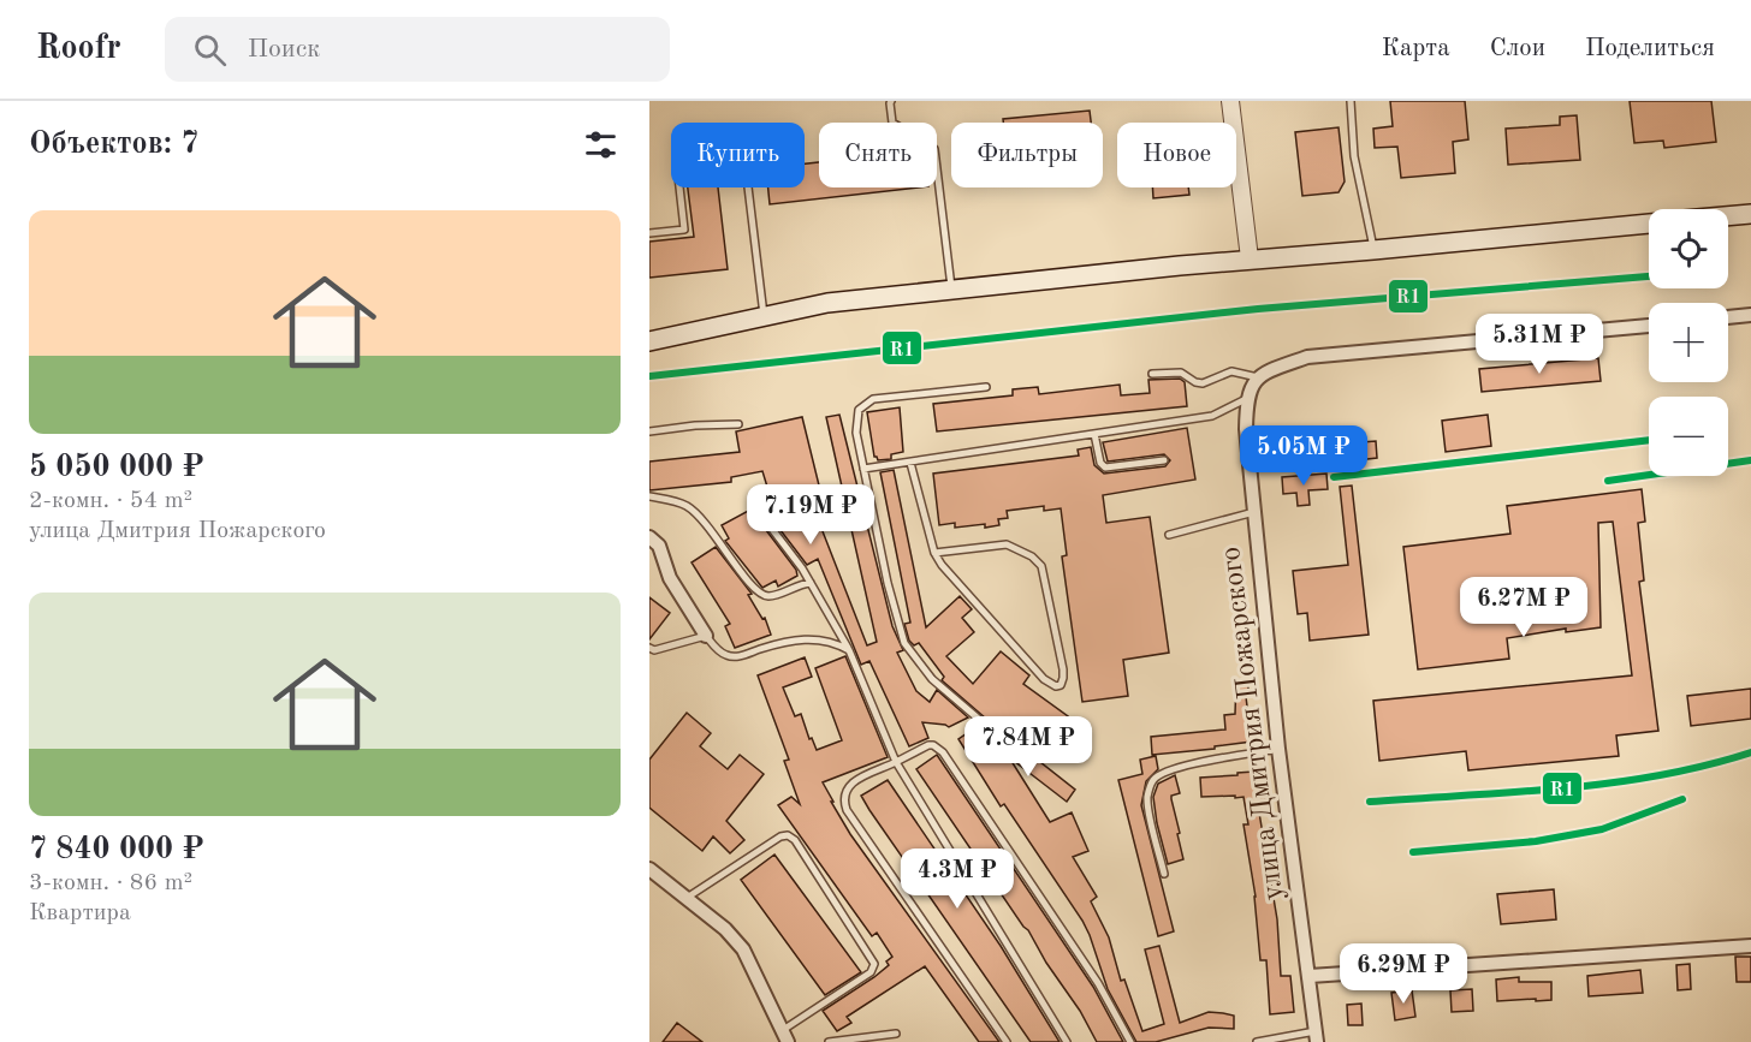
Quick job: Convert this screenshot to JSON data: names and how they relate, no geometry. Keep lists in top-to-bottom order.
{
  "streets": {
    "street": ["улица Дмитрия Пожарского"]
  },
  "lines": ["transit line R1"],
  "page": {
    "header": "Roofr",
    "search": "Поиск",
    "nav": ["Карта", "Слои", "Поделиться"],
    "heading": "Объектов: 7",
    "chip": [
      "Купить",
      "Снять",
      "Фильтры",
      "Новое"
    ],
    "list": [
      {
        "name": "5 050 000 ₽",
        "note": "2-комн. · 54 m² · улица Дмитрия Пожарского"
      },
      {
        "name": "7 840 000 ₽",
        "note": "3-комн. · 86 m² · Квартира"
      }
    ],
    "map_buttons": ["+", "−"],
    "price": [
      "5.31M ₽",
      "5.05M ₽",
      "7.19M ₽",
      "6.27M ₽",
      "7.84M ₽",
      "4.3M ₽",
      "6.29M ₽"
    ]
  }
}
